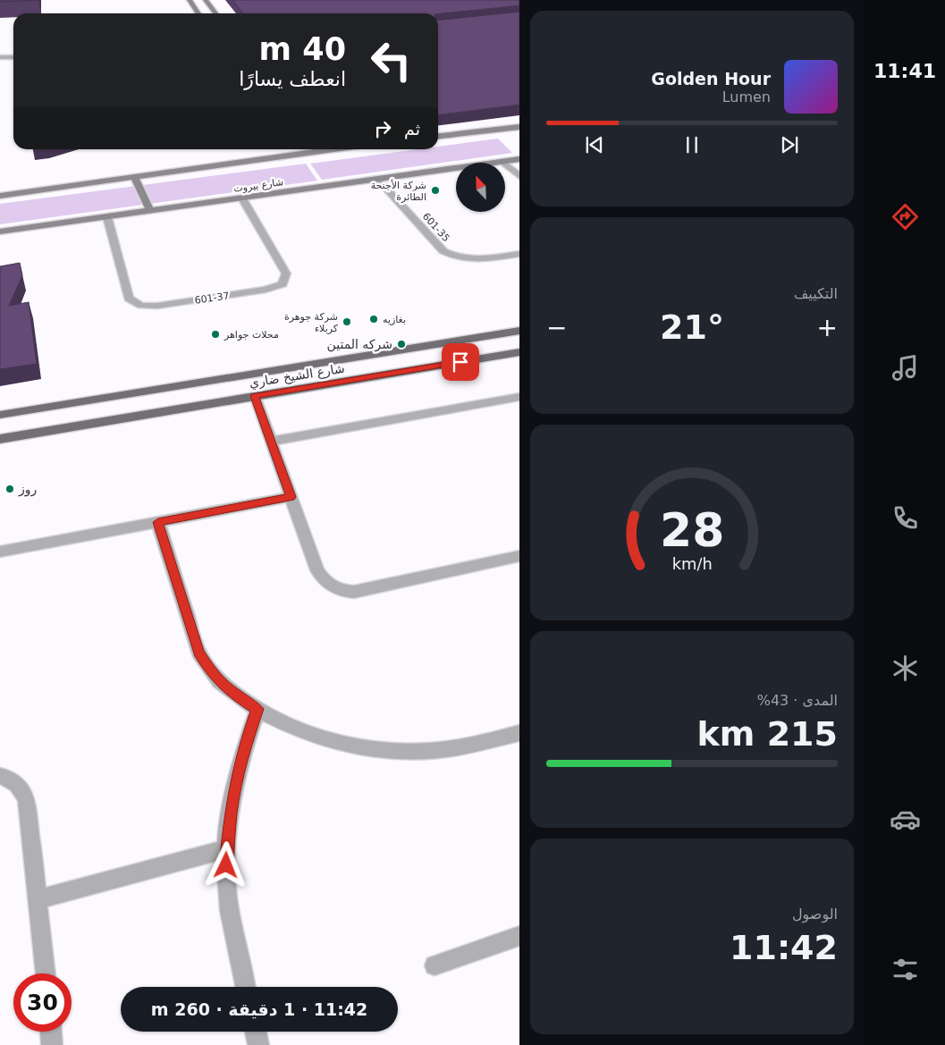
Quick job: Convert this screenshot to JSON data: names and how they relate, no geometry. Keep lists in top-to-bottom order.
{
  "streets": {
    "main road": ["شارع بيروت", "شارع الشيخ ضاري"],
    "street": ["601-35", "601-37"]
  },
  "crossings": [
    ["شارع بيروت", "601-35"],
    ["شارع بيروت", "601-37"]
  ],
  "places": [
    "شركة الأجنحة الطائرة",
    "بغازيه",
    "شركة جوهرة كربلاء",
    "محلات جواهر",
    "شركه المتين",
    "روز"
  ],
  "north": "top left",
  "page": {
    "tabs": "11:41",
    "turn": ["40 m", "انعطف يسارًا"],
    "song": ["Golden Hour", "Lumen"],
    "then": "ثم",
    "tile": [
      "التكييف",
      ["المدى · 43%", "215 km"],
      ["الوصول", "11:42"]
    ],
    "heat": ["−", "21°", "+"],
    "limit": "30",
    "trip": "11:42 · 1 دقيقة · 260 m",
    "gauge": ["28", "km/h"]
  }
}
